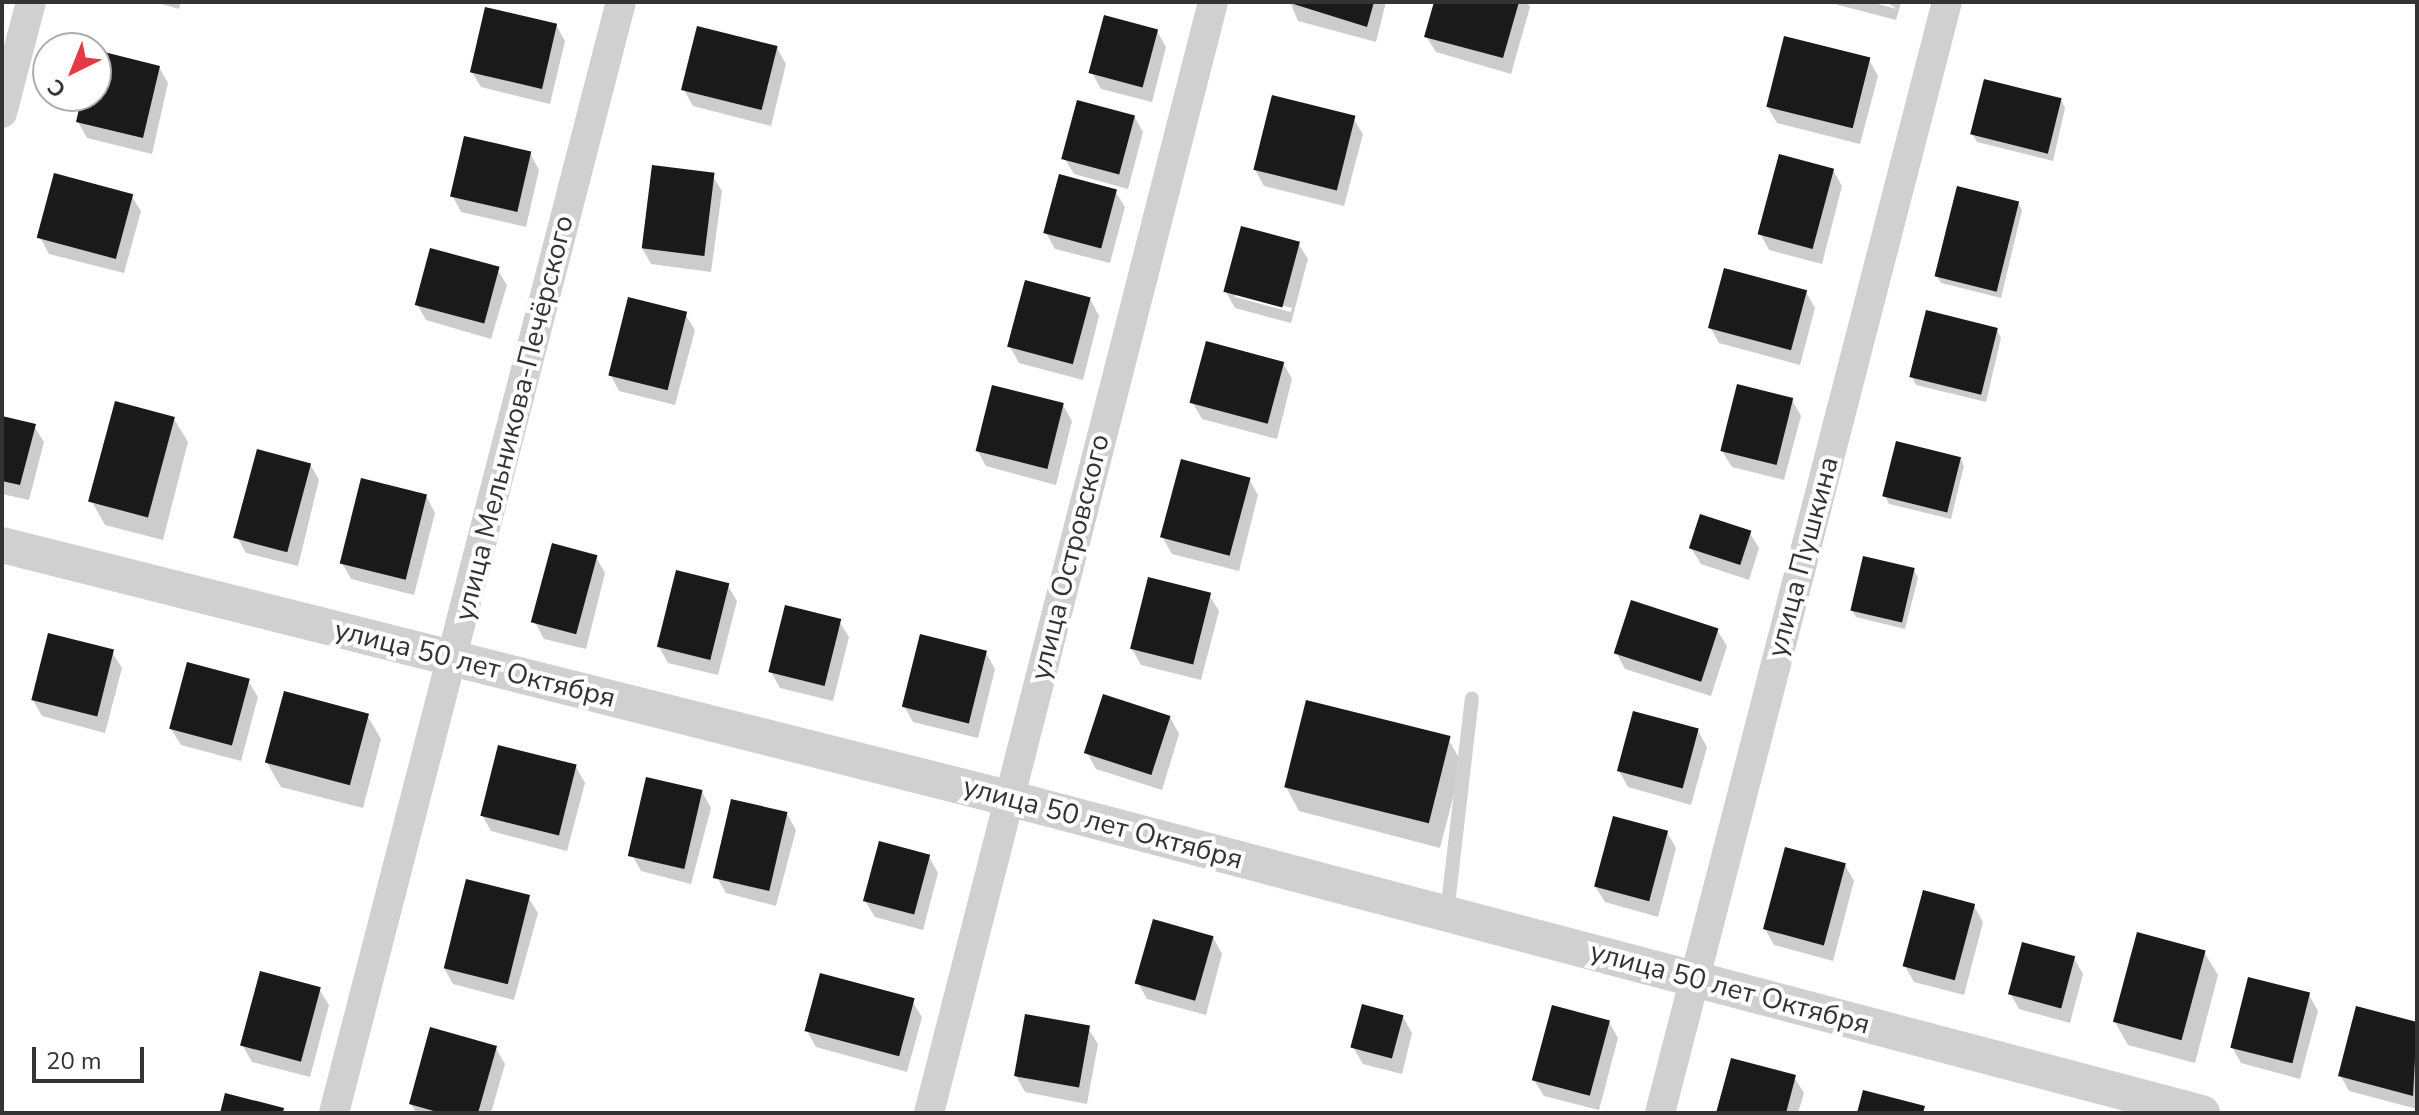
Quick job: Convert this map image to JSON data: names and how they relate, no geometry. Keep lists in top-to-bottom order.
{
  "streets": {
    "street": [
      "улица Мельникова-Печёрского",
      "улица Островского",
      "улица Пушкина",
      "улица 50 лет Октября"
    ]
  },
  "crossings": [
    ["улица Мельникова-Печёрского", "улица 50 лет Октября"],
    ["улица Островского", "улица 50 лет Октября"],
    ["улица Пушкина", "улица 50 лет Октября"]
  ],
  "scale_bar": "20 m",
  "north": "bottom left"
}
